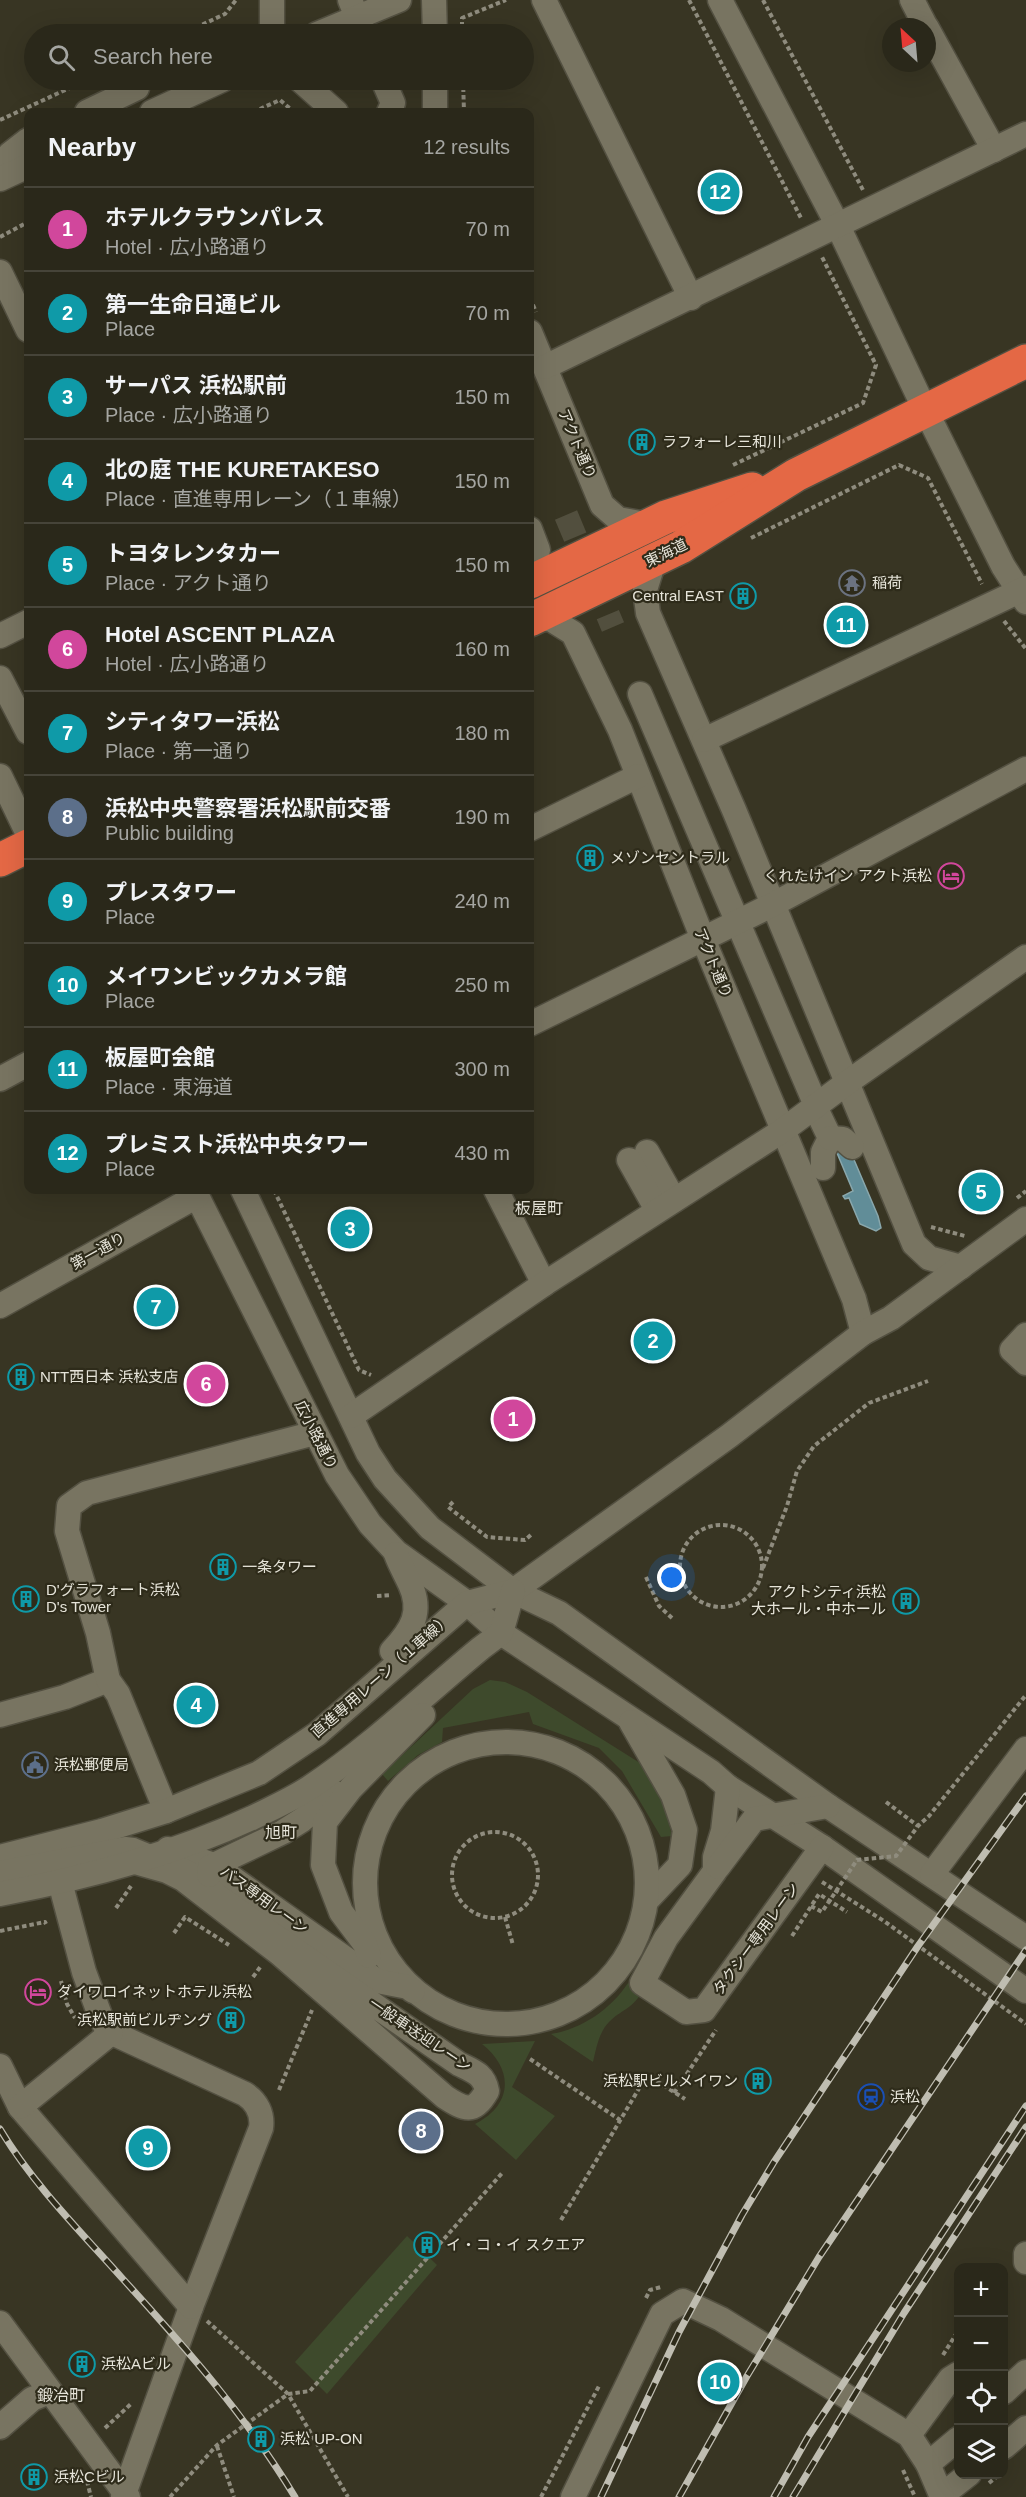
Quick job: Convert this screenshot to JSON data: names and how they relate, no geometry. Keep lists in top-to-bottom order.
{
  "streets": {
    "highway": ["東海道"],
    "street": [
      "アクト通り",
      "第一通り",
      "広小路通り",
      "直進専用レーン（１車線）",
      "バス専用レーン",
      "タクシー専用レーン",
      "一般車送迎レーン"
    ]
  },
  "crossings": [
    ["アクト通り", "東海道"],
    ["広小路通り", "直進専用レーン（１車線）"],
    ["広小路通り", "バス専用レーン"],
    ["広小路通り", "タクシー専用レーン"],
    ["バス専用レーン", "一般車送迎レーン"]
  ],
  "districts": ["板屋町", "旭町", "鍛冶町"],
  "places": {
    "building": [
      "ラフォーレ三和川",
      "Central EAST",
      "メゾンセントラル",
      "NTT西日本 浜松支店",
      "一条タワー",
      "D'グラフォート浜松 D's Tower",
      "アクトシティ浜松 大ホール・中ホール",
      "浜松駅前ビルヂング",
      "浜松駅ビルメイワン",
      "イ・コ・イ スクエア",
      "浜松Aビル",
      "浜松 UP-ON",
      "浜松Cビル"
    ],
    "temple": ["稲荷"],
    "hotel": ["くれたけイン アクト浜松", "ダイワロイネットホテル浜松"],
    "public building": ["浜松郵便局"],
    "station": ["浜松"]
  },
  "north": "top left",
  "page": {
    "search": "Search here",
    "heading": ["Nearby", "12 results"],
    "pins": [
      "12",
      "11",
      "5",
      "3",
      "7",
      "2",
      "6",
      "1",
      "4",
      "8",
      "9",
      "10"
    ],
    "list": [
      {
        "mark": "1",
        "name": "ホテルクラウンパレス",
        "note": "Hotel · 広小路通り",
        "value": "70 m"
      },
      {
        "mark": "2",
        "name": "第一生命日通ビル",
        "note": "Place",
        "value": "70 m"
      },
      {
        "mark": "3",
        "name": "サーパス 浜松駅前",
        "note": "Place · 広小路通り",
        "value": "150 m"
      },
      {
        "mark": "4",
        "name": "北の庭 THE KURETAKESO",
        "note": "Place · 直進専用レーン（１車線）",
        "value": "150 m"
      },
      {
        "mark": "5",
        "name": "トヨタレンタカー",
        "note": "Place · アクト通り",
        "value": "150 m"
      },
      {
        "mark": "6",
        "name": "Hotel ASCENT PLAZA",
        "note": "Hotel · 広小路通り",
        "value": "160 m"
      },
      {
        "mark": "7",
        "name": "シティタワー浜松",
        "note": "Place · 第一通り",
        "value": "180 m"
      },
      {
        "mark": "8",
        "name": "浜松中央警察署浜松駅前交番",
        "note": "Public building",
        "value": "190 m"
      },
      {
        "mark": "9",
        "name": "プレスタワー",
        "note": "Place",
        "value": "240 m"
      },
      {
        "mark": "10",
        "name": "メイワンビックカメラ館",
        "note": "Place",
        "value": "250 m"
      },
      {
        "mark": "11",
        "name": "板屋町会館",
        "note": "Place · 東海道",
        "value": "300 m"
      },
      {
        "mark": "12",
        "name": "プレミスト浜松中央タワー",
        "note": "Place",
        "value": "430 m"
      }
    ],
    "map_buttons": ["+", "−"]
  }
}
